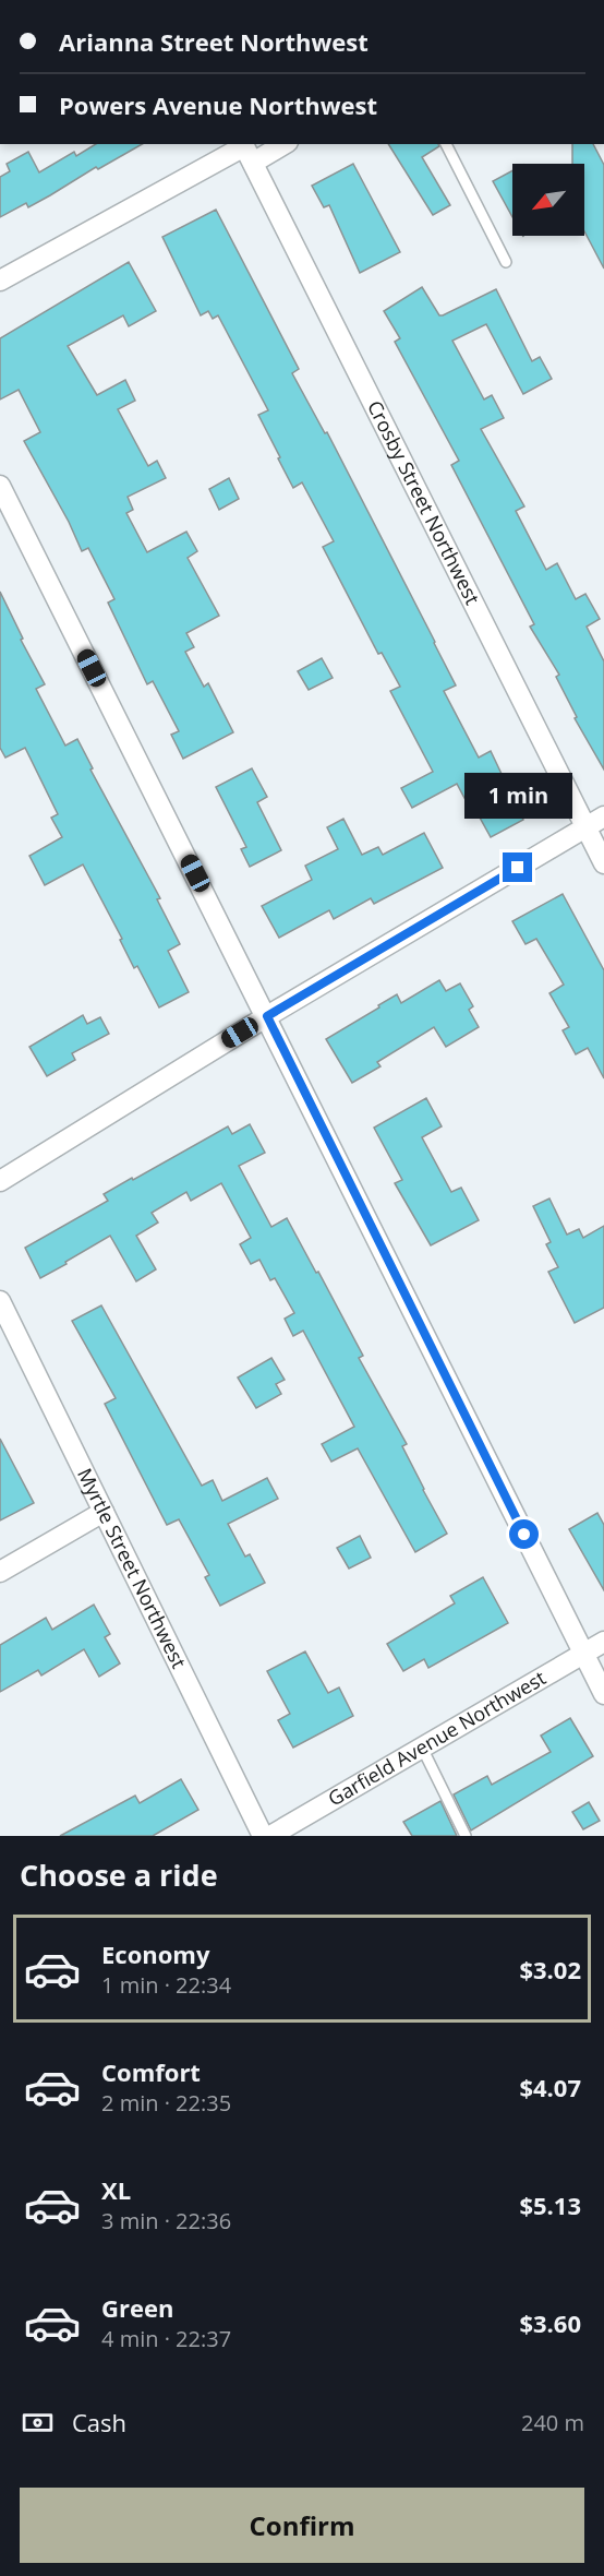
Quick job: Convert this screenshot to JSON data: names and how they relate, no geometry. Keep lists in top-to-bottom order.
{
  "streets": {
    "street": ["Crosby Street Northwest", "Myrtle Street Northwest", "Garfield Avenue Northwest"]
  },
  "north": "bottom left",
  "page": {
    "banner": ["Arianna Street Northwest", "Powers Avenue Northwest"],
    "bubble": "1 min",
    "heading": "Choose a ride",
    "list": [
      {
        "name": "Economy",
        "note": "1 min · 22:34",
        "value": "$3.02"
      },
      {
        "name": "Comfort",
        "note": "2 min · 22:35",
        "value": "$4.07"
      },
      {
        "name": "XL",
        "note": "3 min · 22:36",
        "value": "$5.13"
      },
      {
        "name": "Green",
        "note": "4 min · 22:37",
        "value": "$3.60"
      }
    ],
    "pay": ["Cash", "240 m"],
    "buttons": "Confirm"
  }
}
